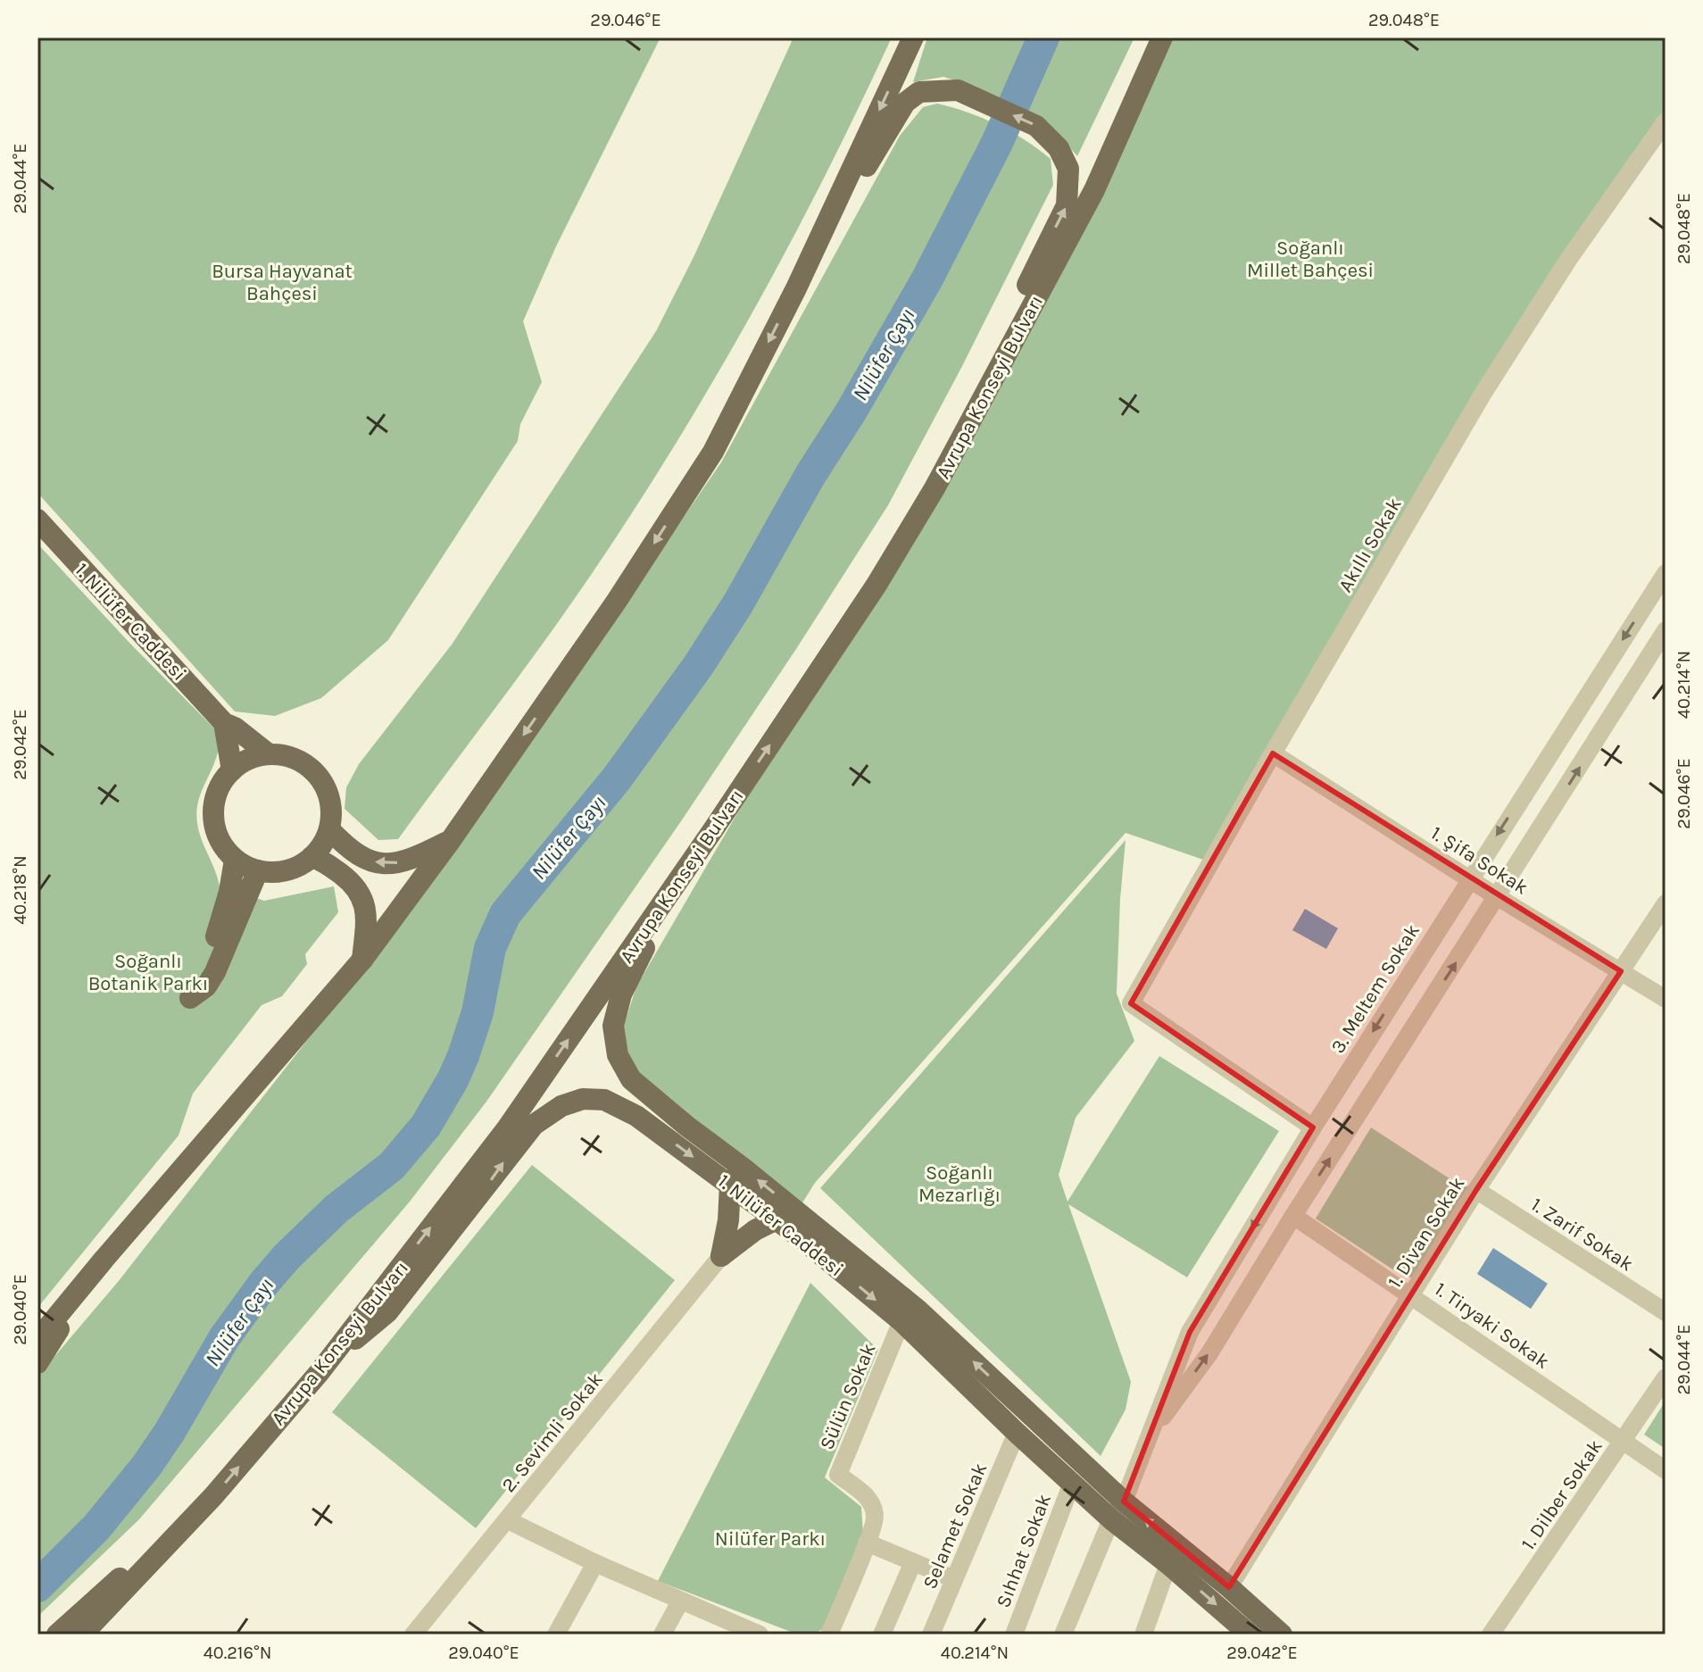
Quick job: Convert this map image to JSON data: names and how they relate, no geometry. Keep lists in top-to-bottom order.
{
  "streets": {
    "main road": ["Avrupa Konseyi Bulvarı", "1. Nilüfer Caddesi"],
    "street": [
      "Akıllı Sokak",
      "1. Şifa Sokak",
      "3. Meltem Sokak",
      "1. Divan Sokak",
      "1. Zarif Sokak",
      "1. Tiryaki Sokak",
      "Sülün Sokak",
      "2. Sevimli Sokak",
      "1. Dilber Sokak",
      "Selamet Sokak",
      "Sıhhat Sokak"
    ]
  },
  "crossings": [
    ["Avrupa Konseyi Bulvarı", "1. Nilüfer Caddesi"],
    ["Akıllı Sokak", "1. Şifa Sokak"],
    ["Akıllı Sokak", "3. Meltem Sokak"],
    ["1. Nilüfer Caddesi", "3. Meltem Sokak"],
    ["1. Nilüfer Caddesi", "1. Divan Sokak"],
    ["1. Nilüfer Caddesi", "Sülün Sokak"],
    ["1. Nilüfer Caddesi", "Selamet Sokak"],
    ["1. Nilüfer Caddesi", "Sıhhat Sokak"],
    ["1. Şifa Sokak", "3. Meltem Sokak"],
    ["1. Şifa Sokak", "1. Divan Sokak"],
    ["3. Meltem Sokak", "1. Tiryaki Sokak"],
    ["1. Divan Sokak", "1. Zarif Sokak"],
    ["1. Divan Sokak", "1. Tiryaki Sokak"],
    ["1. Tiryaki Sokak", "1. Dilber Sokak"]
  ],
  "one_way": ["Avrupa Konseyi Bulvarı"],
  "water": ["Nilüfer Çayı"],
  "parks": [
    "Soğanlı Millet Bahçesi",
    "Bursa Hayvanat Bahçesi",
    "Soğanlı Botanik Parkı",
    "Soğanlı Mezarlığı",
    "Nilüfer Parkı"
  ],
  "coordinates": [
    "29.046°E",
    "29.048°E",
    "29.044°E",
    "40.214°N",
    "29.042°E",
    "40.218°N",
    "29.040°E",
    "40.216°N"
  ]
}
